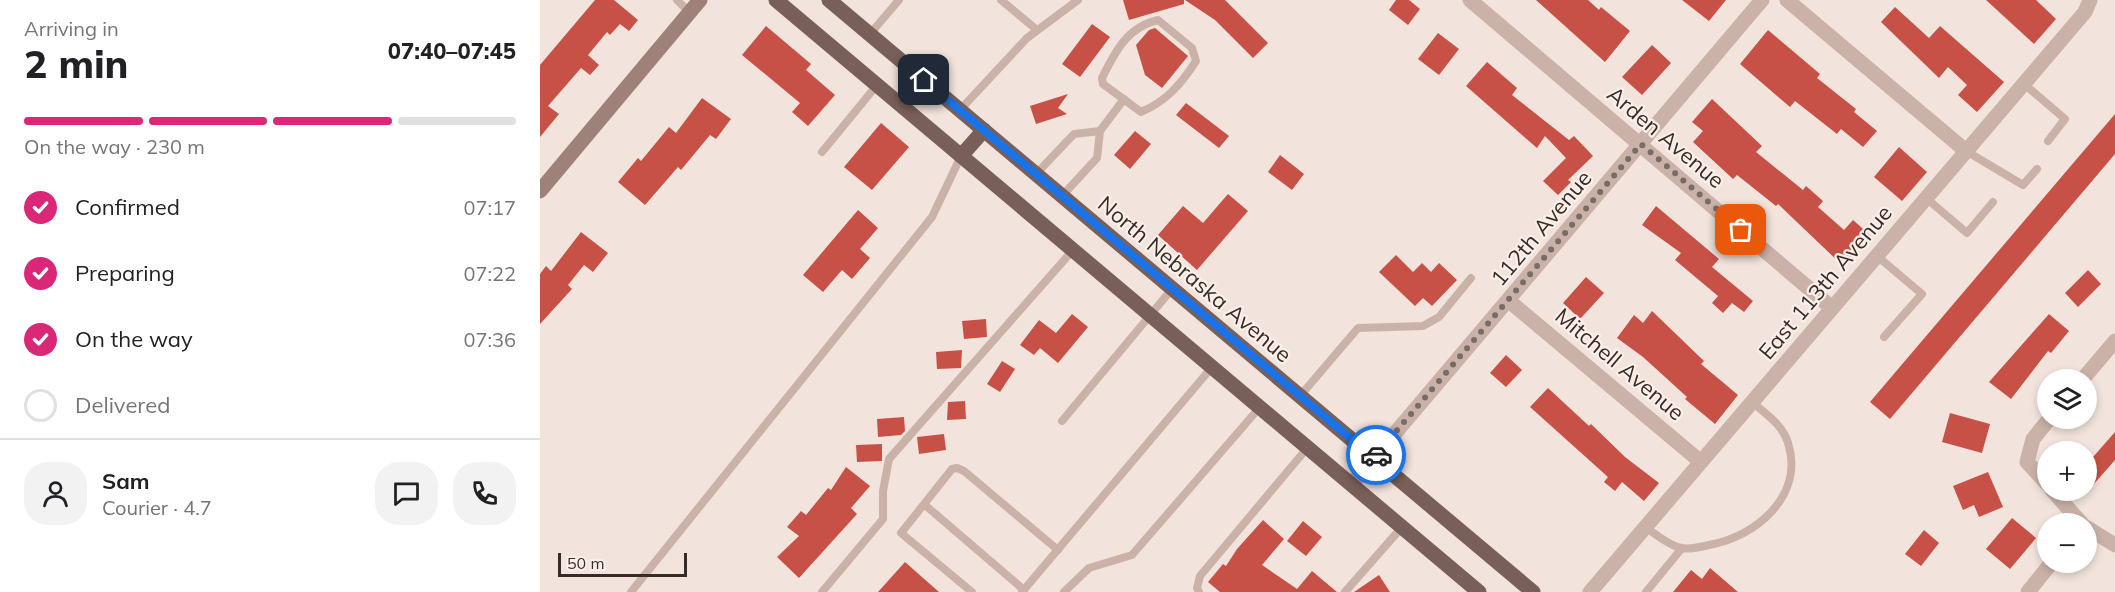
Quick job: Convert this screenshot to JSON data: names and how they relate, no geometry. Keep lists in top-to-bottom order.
{
  "streets": {
    "main road": ["North Nebraska Avenue"],
    "street": [
      "Arden Avenue",
      "112th Avenue",
      "East 113th Avenue",
      "Mitchell Avenue"
    ]
  },
  "crossings": [
    ["Arden Avenue", "112th Avenue"],
    ["Arden Avenue", "East 113th Avenue"],
    ["112th Avenue", "North Nebraska Avenue"],
    ["112th Avenue", "Mitchell Avenue"],
    ["East 113th Avenue", "Mitchell Avenue"]
  ],
  "scale_bar": "50 m",
  "page": {
    "heading": ["2 min", "Arriving in", "07:40–07:45"],
    "panel": ["Sam", "Courier · 4.7"],
    "bar": "On the way · 230 m",
    "list": [
      ["Confirmed", "07:17"],
      ["Preparing", "07:22"],
      ["On the way", "07:36"],
      "Delivered"
    ],
    "map_buttons": ["+", "−"],
    "scale": "50 m"
  }
}
